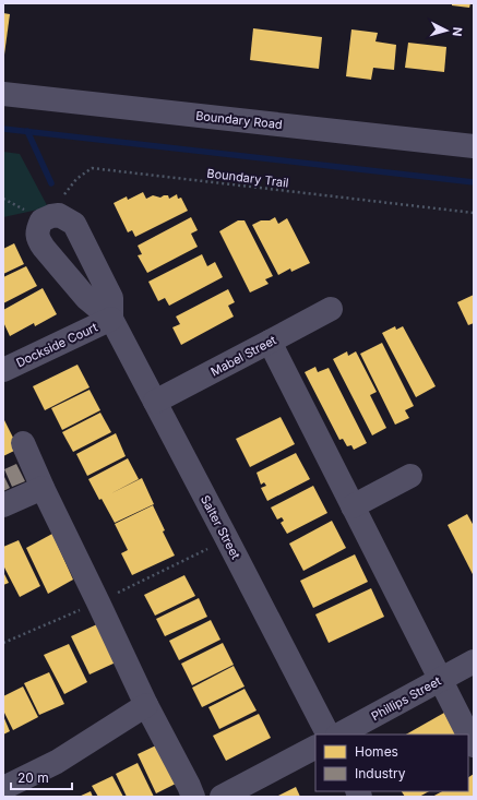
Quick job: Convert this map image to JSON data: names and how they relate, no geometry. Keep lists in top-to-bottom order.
{
  "streets": {
    "street": [
      "Boundary Road",
      "Dockside Court",
      "Mabel Street",
      "Salter Street",
      "Phillips Street"
    ],
    "path": ["Boundary Trail"]
  },
  "crossings": [
    ["Boundary Trail", "Salter Street"],
    ["Dockside Court", "Salter Street"],
    ["Mabel Street", "Salter Street"]
  ],
  "legend": ["Homes", "Industry"],
  "scale_bar": "20 m",
  "north": "right"
}
